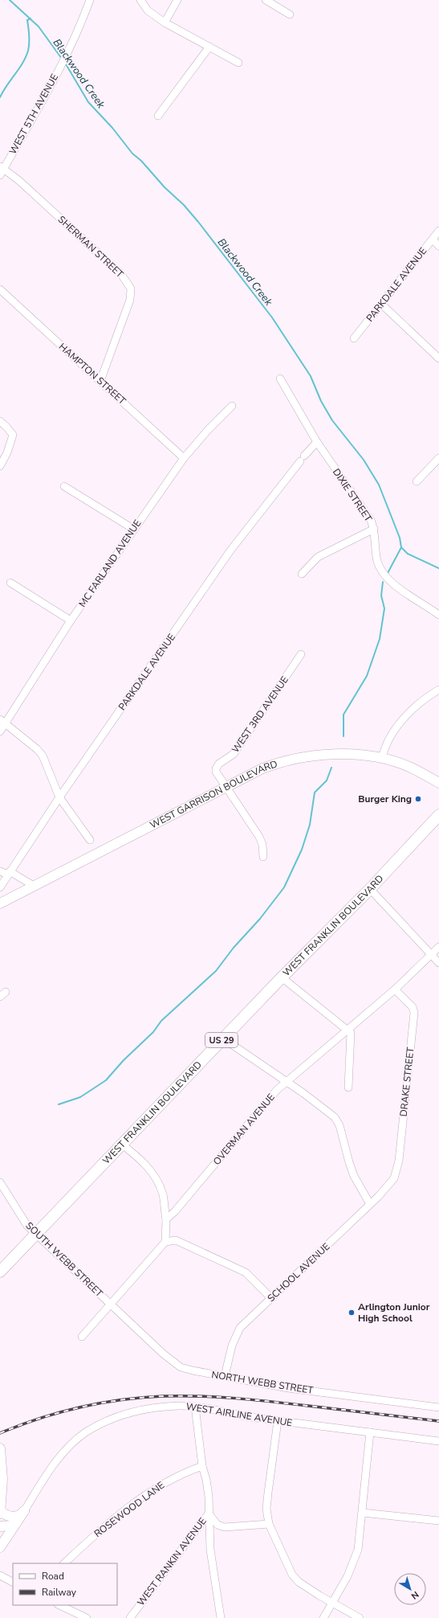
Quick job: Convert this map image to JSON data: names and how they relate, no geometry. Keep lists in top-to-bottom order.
{
  "streets": {
    "main road": ["WEST GARRISON BOULEVARD", "WEST FRANKLIN BOULEVARD", "US 29"],
    "street": [
      "WEST 5TH AVENUE",
      "SHERMAN STREET",
      "PARKDALE AVENUE",
      "HAMPTON STREET",
      "DIXIE STREET",
      "MC FARLAND AVENUE",
      "WEST 3RD AVENUE",
      "DRAKE STREET",
      "OVERMAN AVENUE",
      "SOUTH WEBB STREET",
      "SCHOOL AVENUE",
      "NORTH WEBB STREET",
      "WEST AIRLINE AVENUE",
      "ROSEWOOD LANE",
      "WEST RANKIN AVENUE"
    ]
  },
  "crossings": [
    ["WEST 5TH AVENUE", "SHERMAN STREET"],
    ["SHERMAN STREET", "HAMPTON STREET"],
    ["PARKDALE AVENUE", "DIXIE STREET"],
    ["HAMPTON STREET", "MC FARLAND AVENUE"],
    ["WEST 3RD AVENUE", "WEST GARRISON BOULEVARD"],
    ["WEST FRANKLIN BOULEVARD", "SOUTH WEBB STREET"],
    ["DRAKE STREET", "OVERMAN AVENUE"],
    ["DRAKE STREET", "SCHOOL AVENUE"],
    ["SOUTH WEBB STREET", "NORTH WEBB STREET"],
    ["SCHOOL AVENUE", "NORTH WEBB STREET"]
  ],
  "water": ["Blackwood Creek"],
  "places": ["Burger King", "Arlington Junior High School"],
  "legend": ["Road", "Railway"],
  "north": "bottom right"
}
